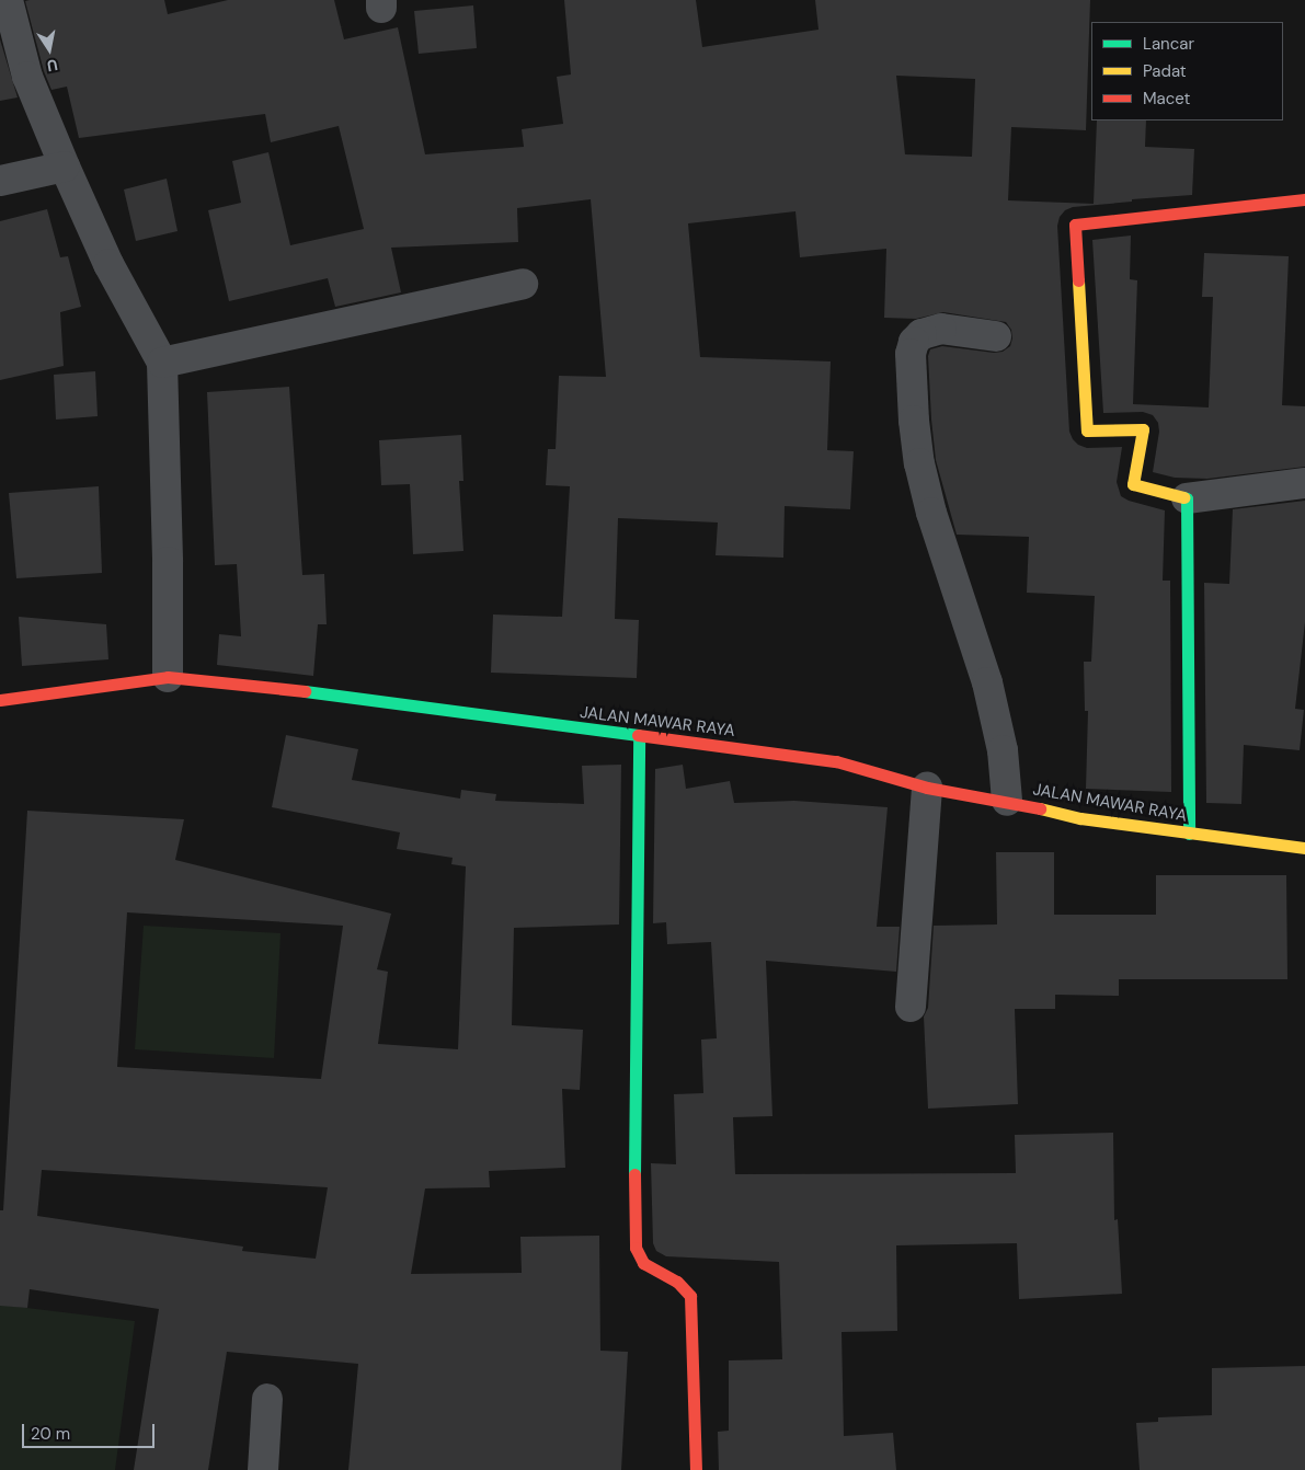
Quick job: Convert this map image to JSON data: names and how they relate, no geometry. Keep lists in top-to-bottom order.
{
  "streets": {
    "street": ["JALAN MAWAR RAYA"]
  },
  "legend": ["Lancar", "Padat", "Macet"],
  "scale_bar": "20 m",
  "north": "bottom"
}
